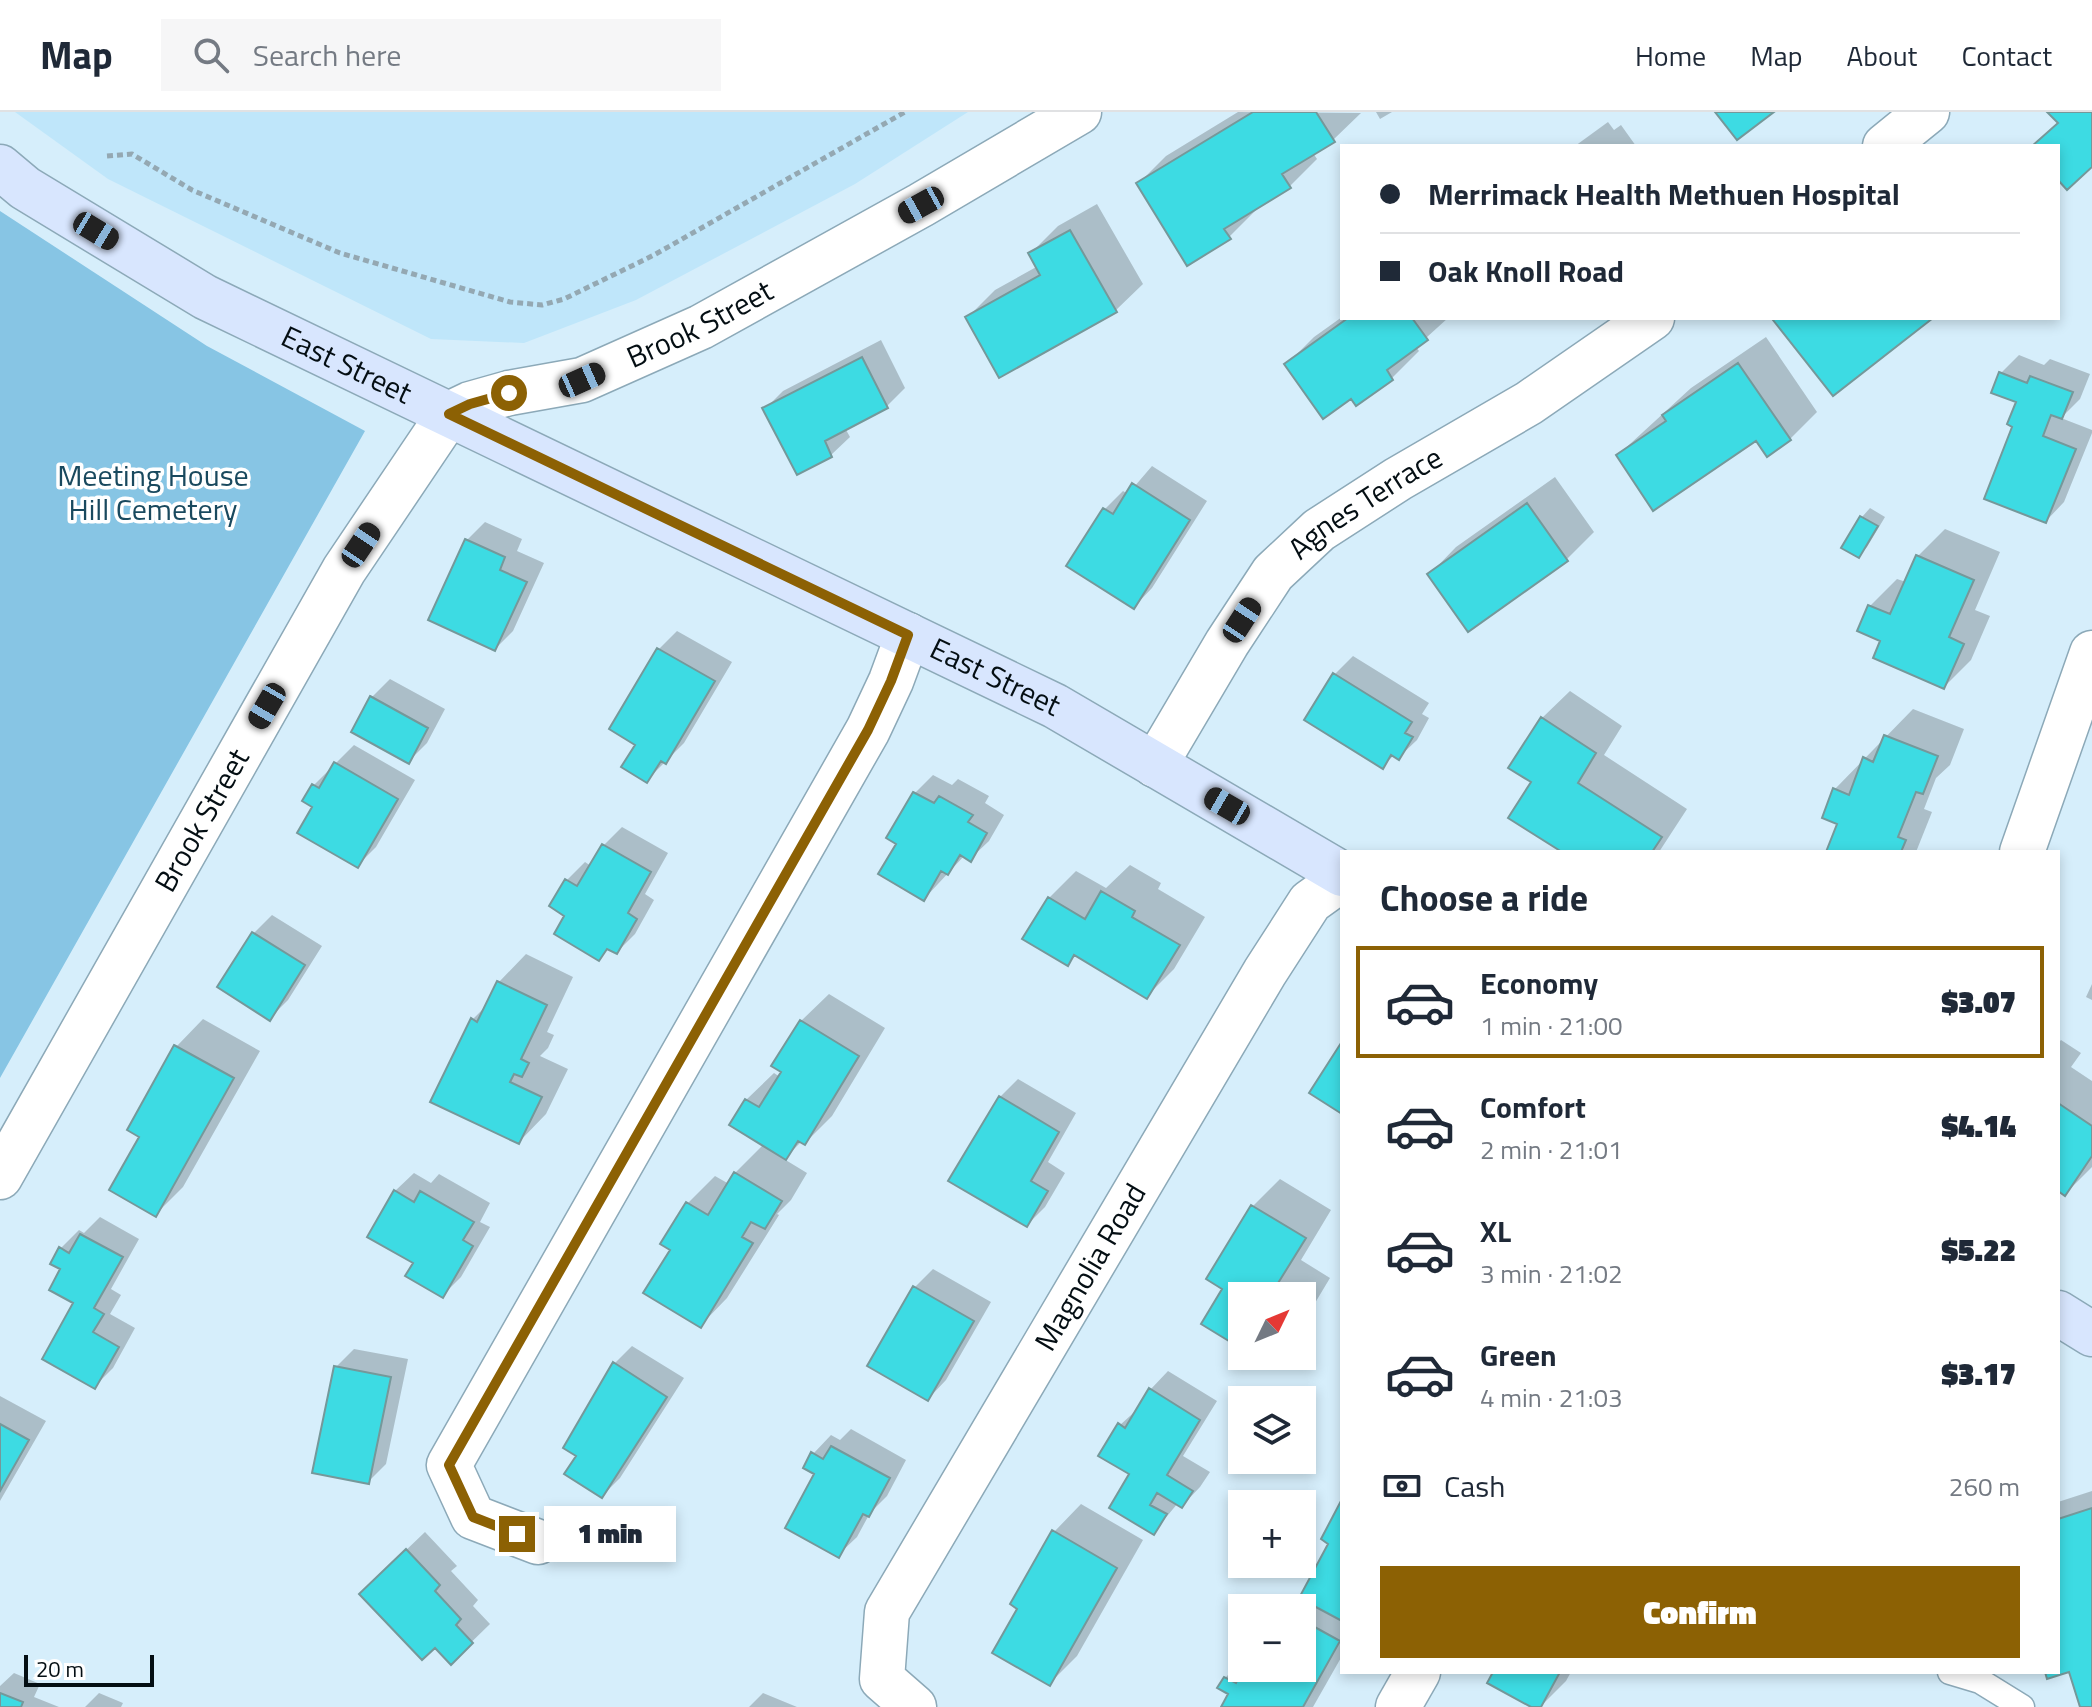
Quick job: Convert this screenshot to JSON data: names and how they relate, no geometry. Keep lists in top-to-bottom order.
{
  "streets": {
    "main road": ["East Street"],
    "street": ["Brook Street", "Agnes Terrace", "Magnolia Road"]
  },
  "crossings": [
    ["Brook Street", "East Street"],
    ["East Street", "Agnes Terrace"]
  ],
  "parks": ["Meeting House Hill Cemetery"],
  "scale_bar": "20 m",
  "north": "top right",
  "page": {
    "header": "Map",
    "search": "Search here",
    "nav": [
      "Home",
      "Map",
      "About",
      "Contact"
    ],
    "banner": ["Merrimack Health Methuen Hospital", "Oak Knoll Road"],
    "heading": "Choose a ride",
    "list": [
      {
        "name": "Economy",
        "note": "1 min · 21:00",
        "value": "$3.07"
      },
      {
        "name": "Comfort",
        "note": "2 min · 21:01",
        "value": "$4.14"
      },
      {
        "name": "XL",
        "note": "3 min · 21:02",
        "value": "$5.22"
      },
      {
        "name": "Green",
        "note": "4 min · 21:03",
        "value": "$3.17"
      }
    ],
    "map_buttons": ["+", "−"],
    "pay": ["Cash", "260 m"],
    "bubble": "1 min",
    "buttons": "Confirm",
    "scale": "20 m"
  }
}
